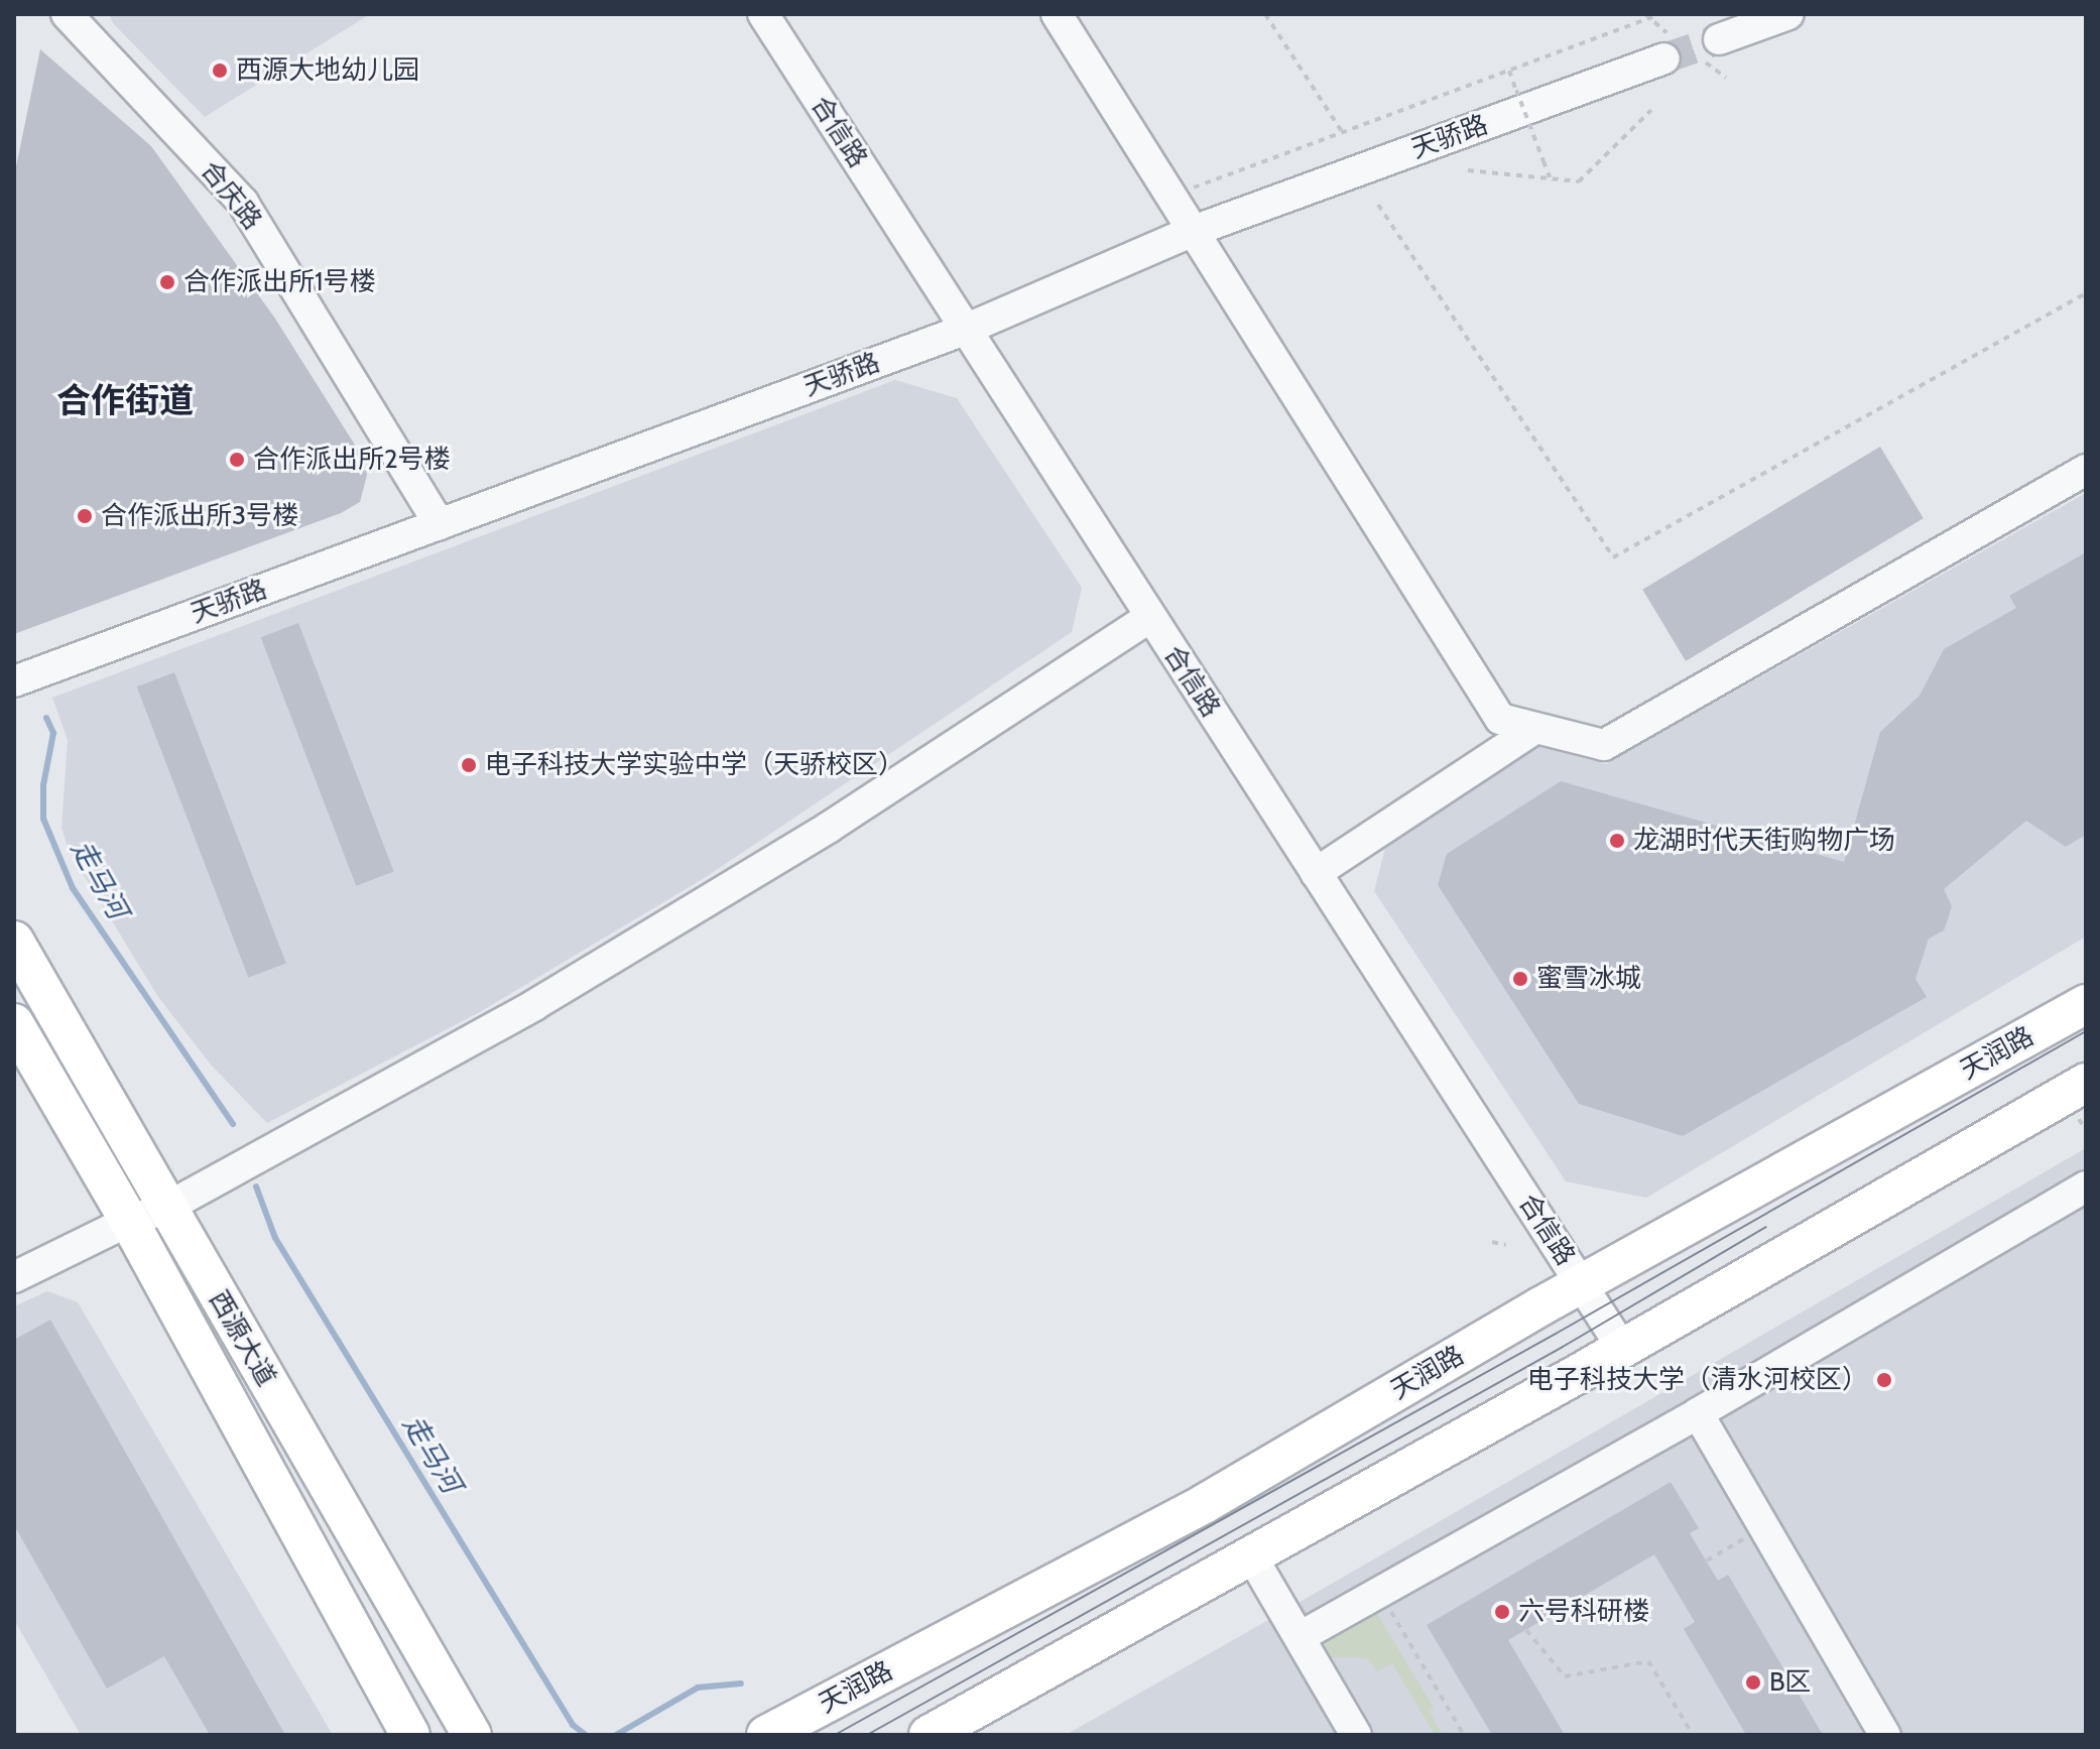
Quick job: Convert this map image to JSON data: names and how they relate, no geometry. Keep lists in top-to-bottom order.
{
  "streets": {
    "main road": ["天润路", "西源大道"],
    "street": ["合信路", "天骄路", "合庆路"]
  },
  "crossings": [
    ["合信路", "天骄路"],
    ["合信路", "天润路"],
    ["天骄路", "合庆路"]
  ],
  "districts": ["合作街道"],
  "water": ["走马河"],
  "places": [
    "西源大地幼儿园",
    "合作派出所1号楼",
    "合作派出所2号楼",
    "合作派出所3号楼",
    "电子科技大学实验中学（天骄校区）",
    "龙湖时代天街购物广场",
    "蜜雪冰城",
    "电子科技大学（清水河校区）",
    "六号科研楼",
    "B区"
  ]
}
